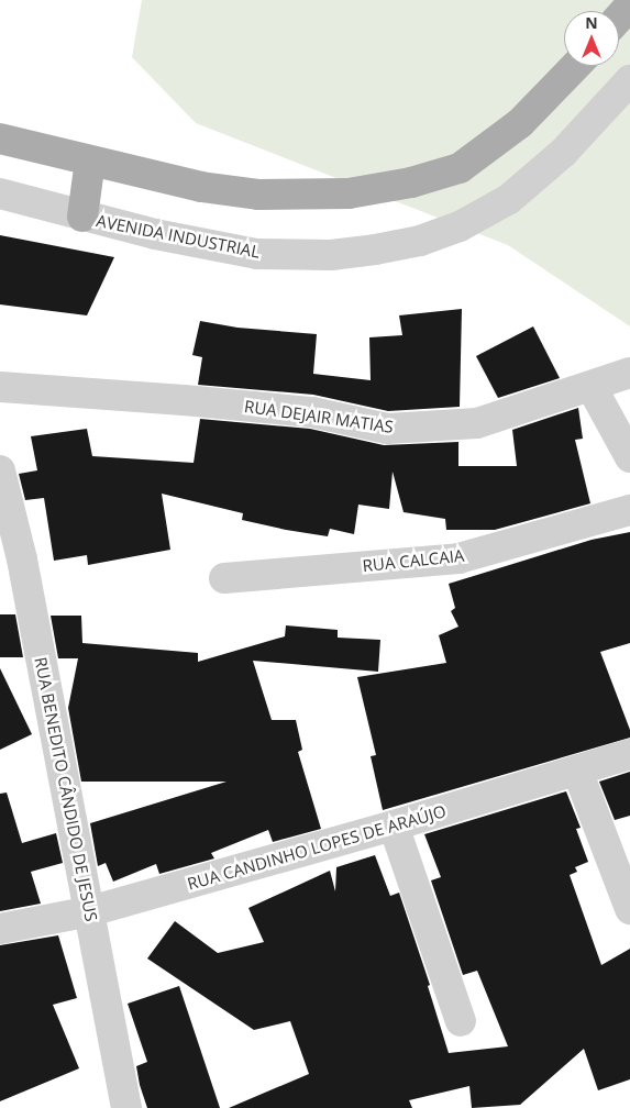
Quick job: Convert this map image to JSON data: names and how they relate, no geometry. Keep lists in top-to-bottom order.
{
  "streets": {
    "street": [
      "AVENIDA INDUSTRIAL",
      "RUA DEJAIR MATIAS",
      "RUA CALCAIA",
      "RUA BENEDITO CÂNDIDO DE JESUS",
      "RUA CANDINHO LOPES DE ARAÚJO"
    ]
  },
  "crossings": [
    ["RUA BENEDITO CÂNDIDO DE JESUS", "RUA CANDINHO LOPES DE ARAÚJO"]
  ],
  "north": "top"
}
